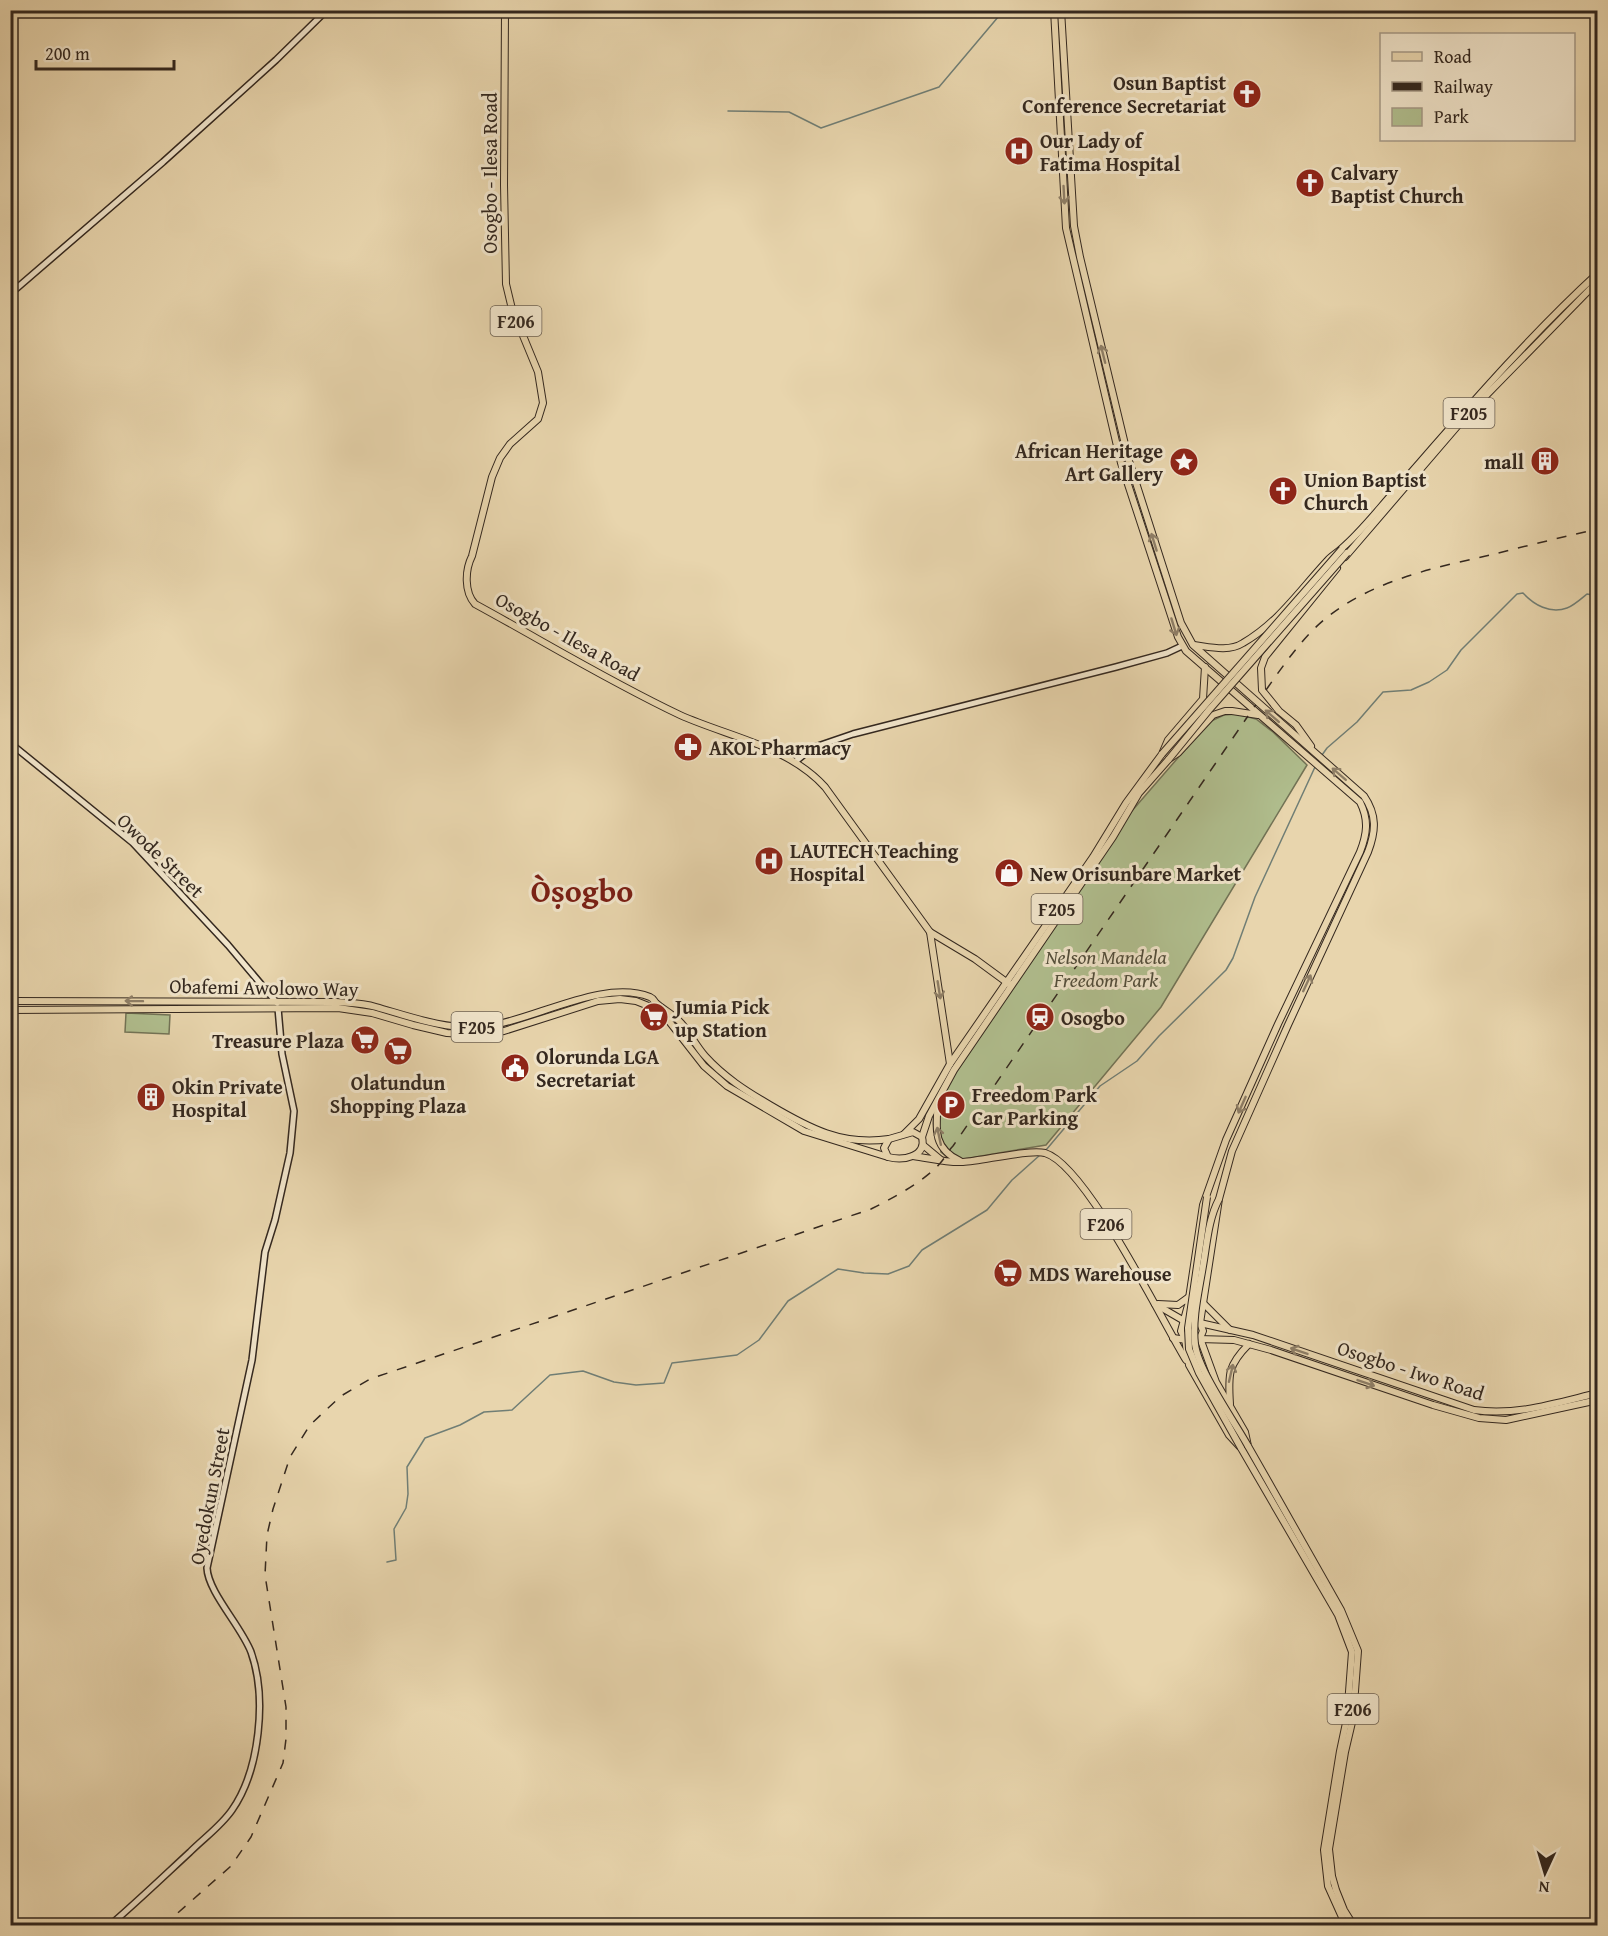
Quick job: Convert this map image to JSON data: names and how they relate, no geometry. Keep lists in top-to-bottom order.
{
  "streets": {
    "main road": [
      "Osogbo - Ilesa Road",
      "F206",
      "F205",
      "Obafemi Awolowo Way",
      "Osogbo - Iwo Road"
    ],
    "street": ["Owode Street", "Oyedokun Street"]
  },
  "crossings": [
    ["Osogbo - Ilesa Road", "F206"],
    ["Osogbo - Ilesa Road", "F205"],
    ["F206", "F205"],
    ["F206", "Obafemi Awolowo Way"],
    ["F205", "Obafemi Awolowo Way"],
    ["Owode Street", "Obafemi Awolowo Way"],
    ["Owode Street", "Oyedokun Street"],
    ["Obafemi Awolowo Way", "Oyedokun Street"]
  ],
  "districts": ["Òṣogbo"],
  "parks": ["Nelson Mandela Freedom Park"],
  "places": {
    "church": ["Osun Baptist Conference Secretariat", "Calvary Baptist Church", "Union Baptist Church"],
    "hospital": ["Our Lady of Fatima Hospital", "LAUTECH Teaching Hospital"],
    "building": ["mall", "Okin Private Hospital"],
    "place": ["African Heritage Art Gallery"],
    "pharmacy": ["AKOL Pharmacy"],
    "shop": ["New Orisunbare Market"],
    "supermarket": [
      "Jumia Pick up Station",
      "Treasure Plaza",
      "Olatundun Shopping Plaza",
      "MDS Warehouse"
    ],
    "station": ["Osogbo"],
    "public building": ["Olorunda LGA Secretariat"],
    "parking": ["Freedom Park Car Parking"]
  },
  "legend": ["Road", "Railway", "Park"],
  "scale_bar": "200 m",
  "north": "bottom"
}
